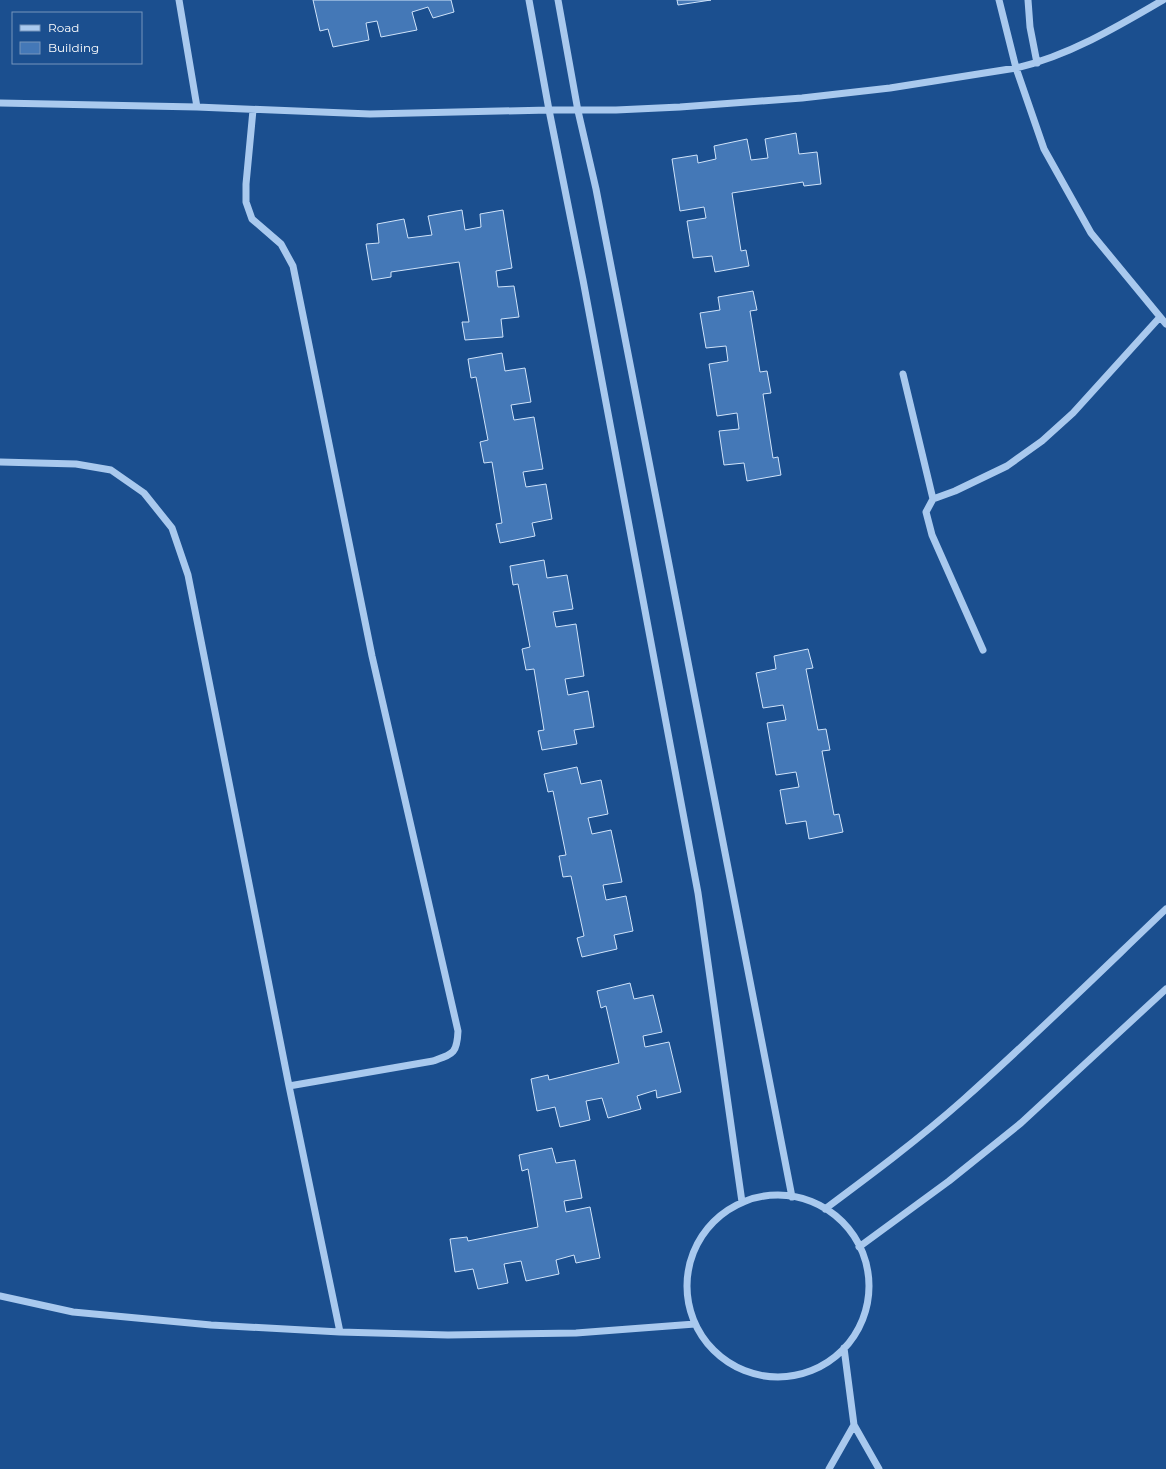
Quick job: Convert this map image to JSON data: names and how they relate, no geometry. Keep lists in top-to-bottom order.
{
  "legend": ["Road", "Building"]
}
